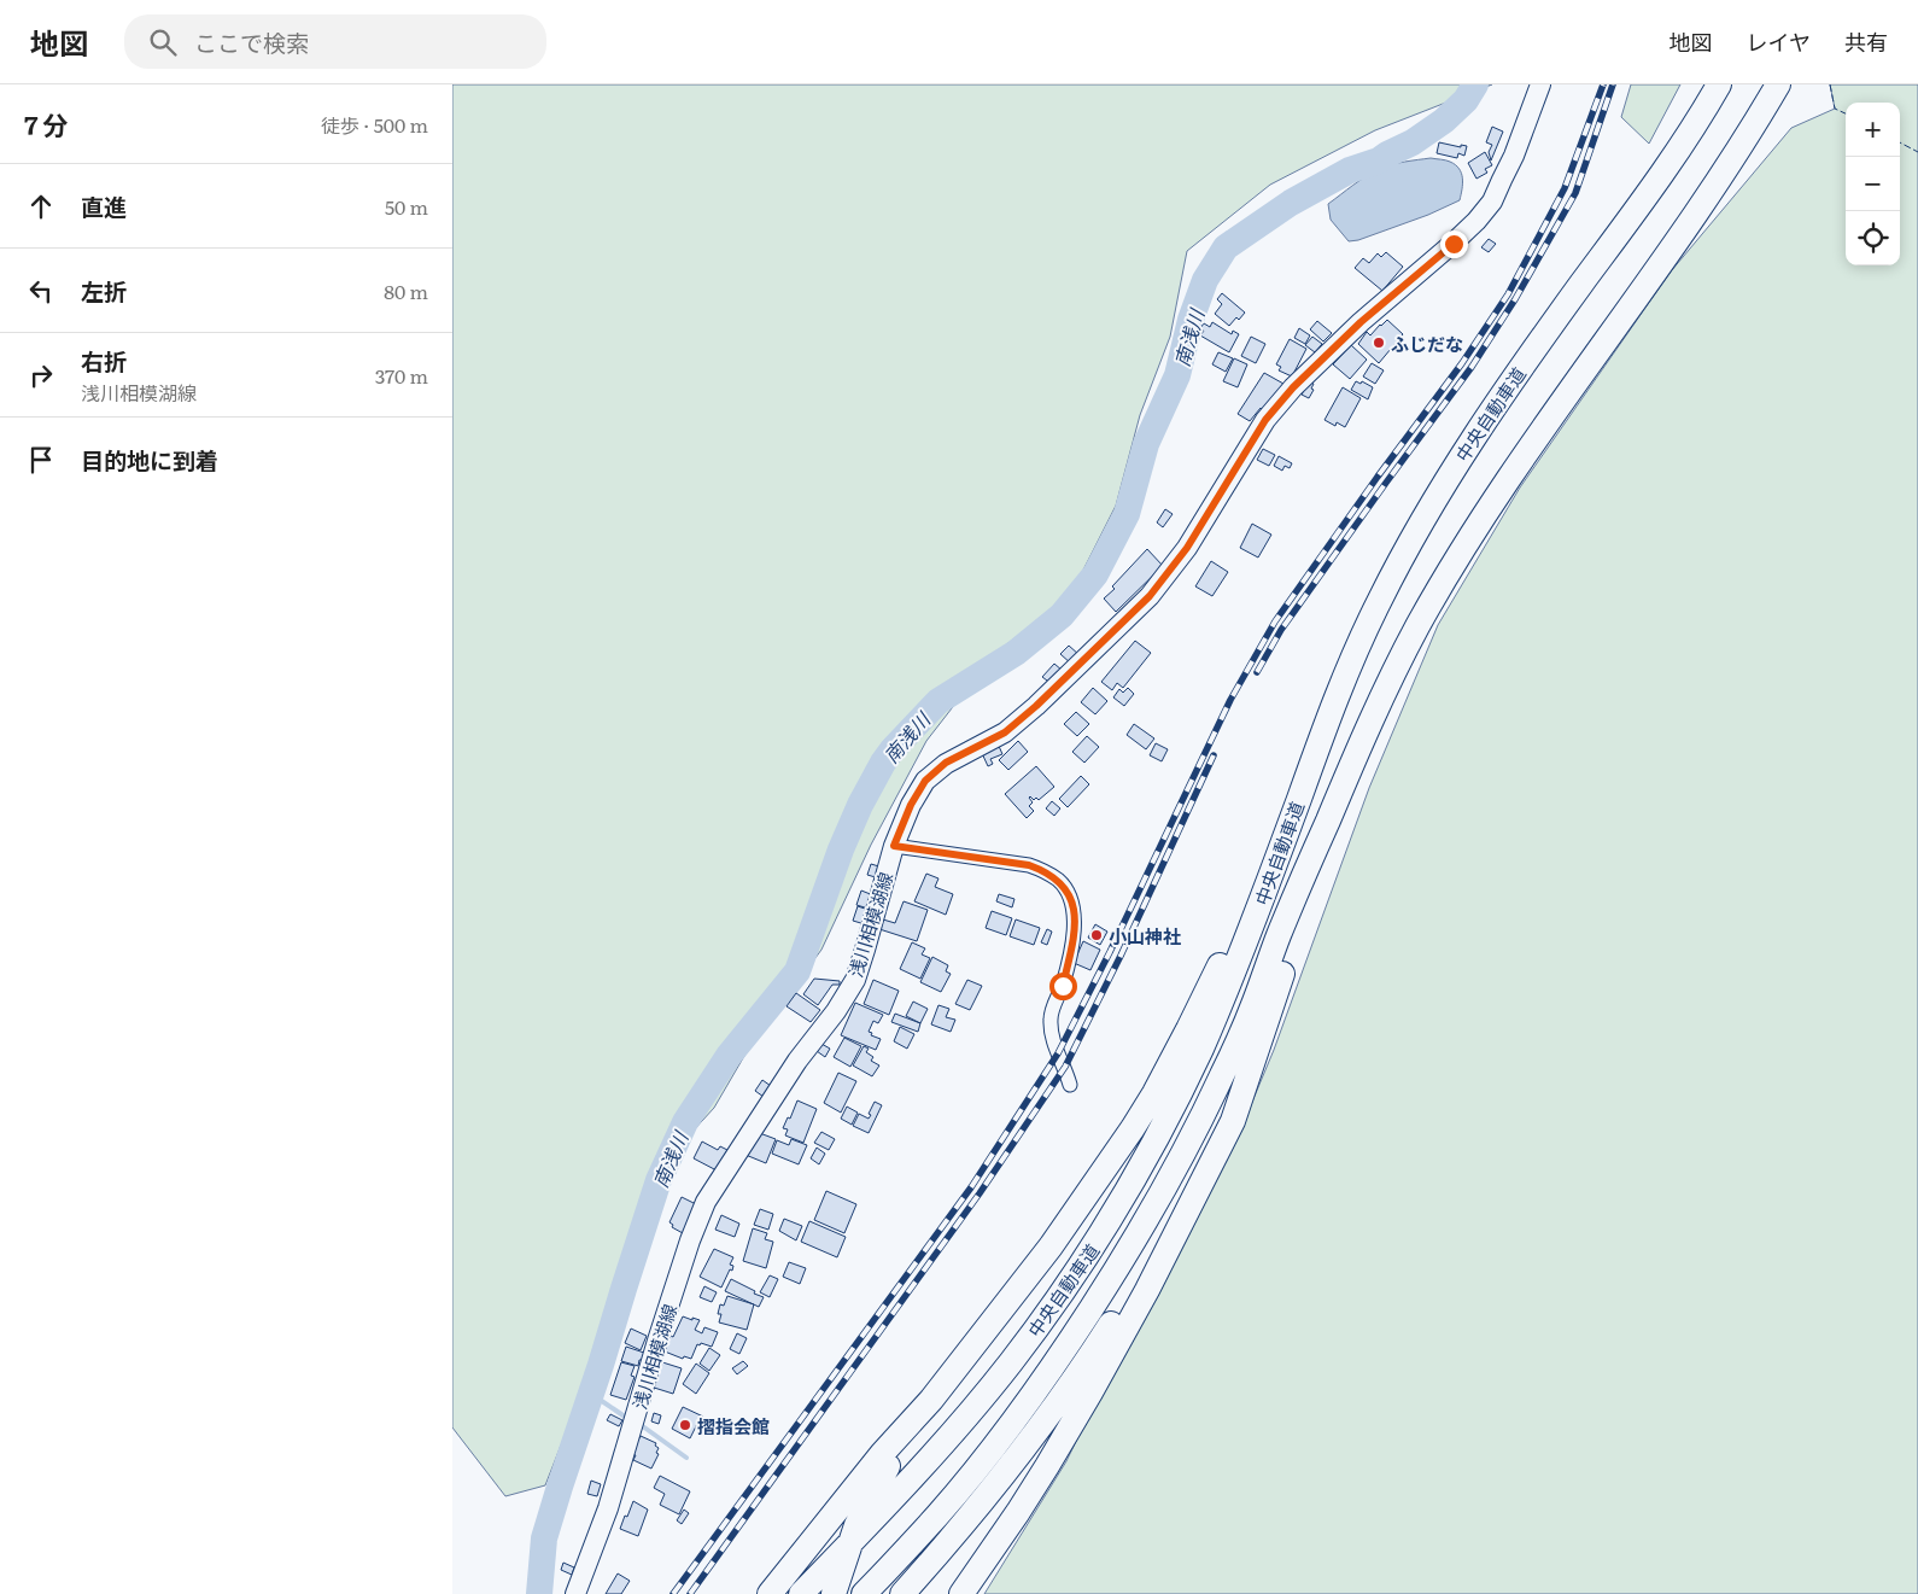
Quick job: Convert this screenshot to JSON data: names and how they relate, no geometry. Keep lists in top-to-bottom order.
{
  "streets": {
    "highway": ["中央自動車道"],
    "main road": ["浅川相模湖線"]
  },
  "water": ["南浅川"],
  "places": ["ふじだな", "小山神社", "摺指会館"],
  "page": {
    "header": "地図",
    "search": "ここで検索",
    "nav": ["地図", "レイヤ", "共有"],
    "heading": ["7 分", "徒歩 · 500 m"],
    "map_buttons": ["+", "−"],
    "list": [
      ["直進", "50 m"],
      ["左折", "80 m"],
      ["右折", "浅川相模湖線", "370 m"],
      "目的地に到着"
    ]
  }
}
